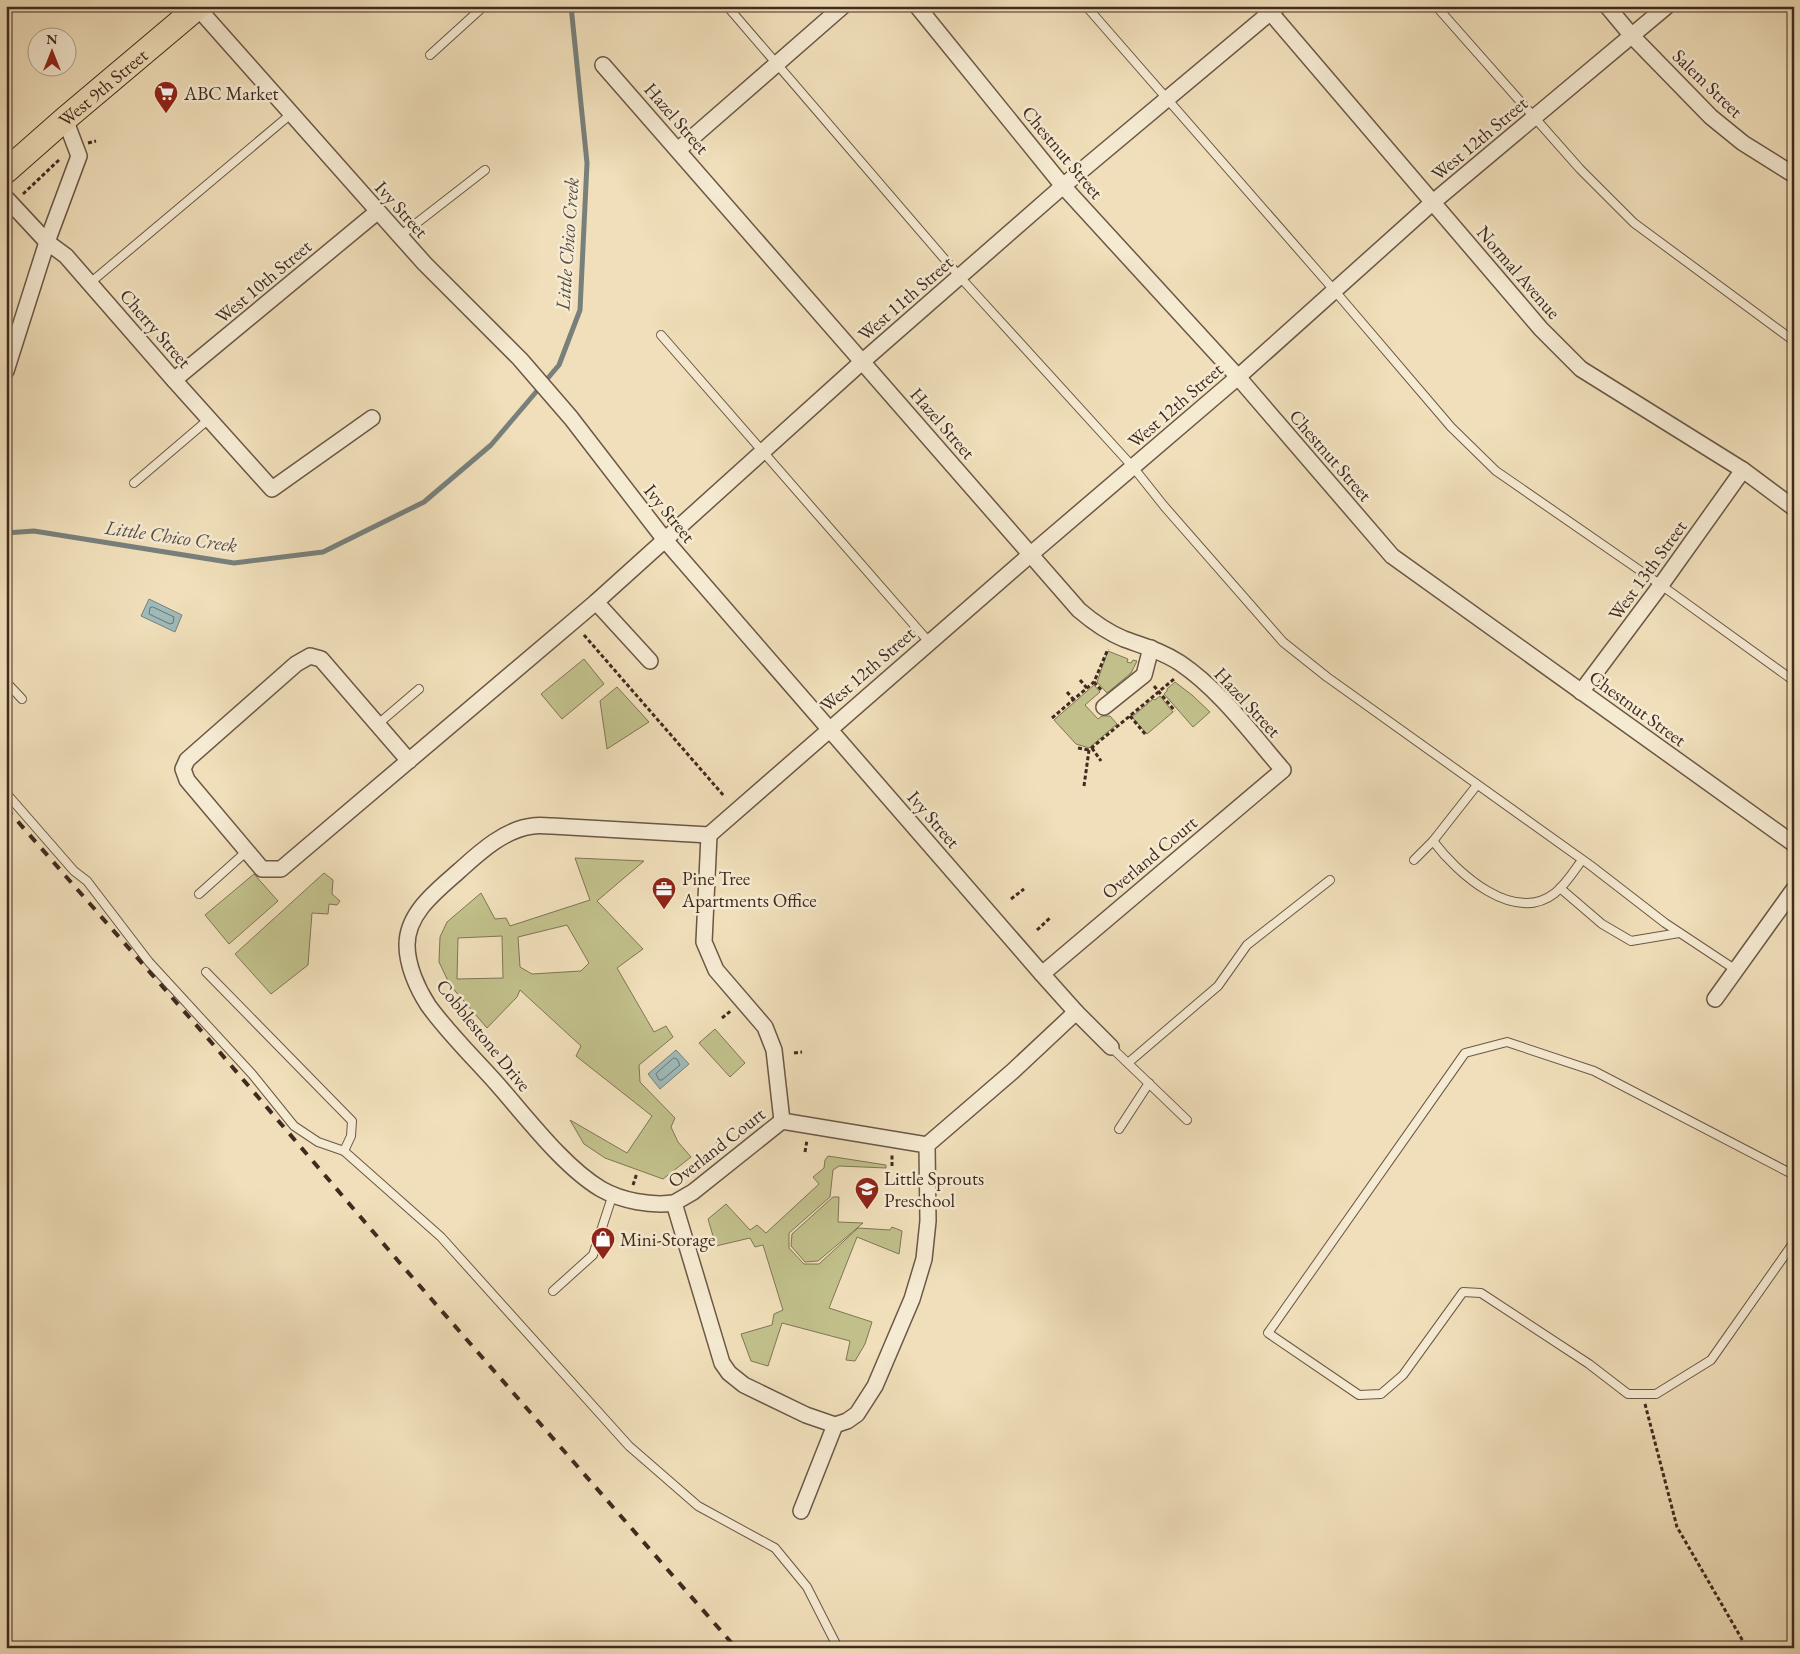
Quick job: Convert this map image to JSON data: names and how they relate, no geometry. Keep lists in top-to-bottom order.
{
  "streets": {
    "main road": ["West 9th Street"],
    "street": [
      "Salem Street",
      "Hazel Street",
      "West 12th Street",
      "Chestnut Street",
      "Ivy Street",
      "Normal Avenue",
      "West 10th Street",
      "West 11th Street",
      "Cherry Street",
      "West 13th Street",
      "Overland Court",
      "Cobblestone Drive"
    ]
  },
  "crossings": [
    ["Salem Street", "West 12th Street"],
    ["West 9th Street", "Ivy Street"],
    ["Hazel Street", "West 12th Street"],
    ["Hazel Street", "West 11th Street"],
    ["Hazel Street", "Overland Court"],
    ["West 12th Street", "Chestnut Street"],
    ["West 12th Street", "Ivy Street"],
    ["West 12th Street", "Normal Avenue"],
    ["West 12th Street", "Cobblestone Drive"],
    ["Chestnut Street", "West 11th Street"],
    ["Chestnut Street", "West 13th Street"],
    ["Ivy Street", "West 10th Street"],
    ["Ivy Street", "West 11th Street"],
    ["Ivy Street", "Overland Court"],
    ["Normal Avenue", "West 11th Street"],
    ["Normal Avenue", "West 13th Street"],
    ["West 10th Street", "Cherry Street"],
    ["Overland Court", "Cobblestone Drive"]
  ],
  "water": ["Little Chico Creek"],
  "places": {
    "supermarket": ["ABC Market"],
    "office": ["Pine Tree Apartments Office"],
    "school or university": ["Little Sprouts Preschool"],
    "shop": ["Mini-Storage"]
  },
  "north": "top"
}
